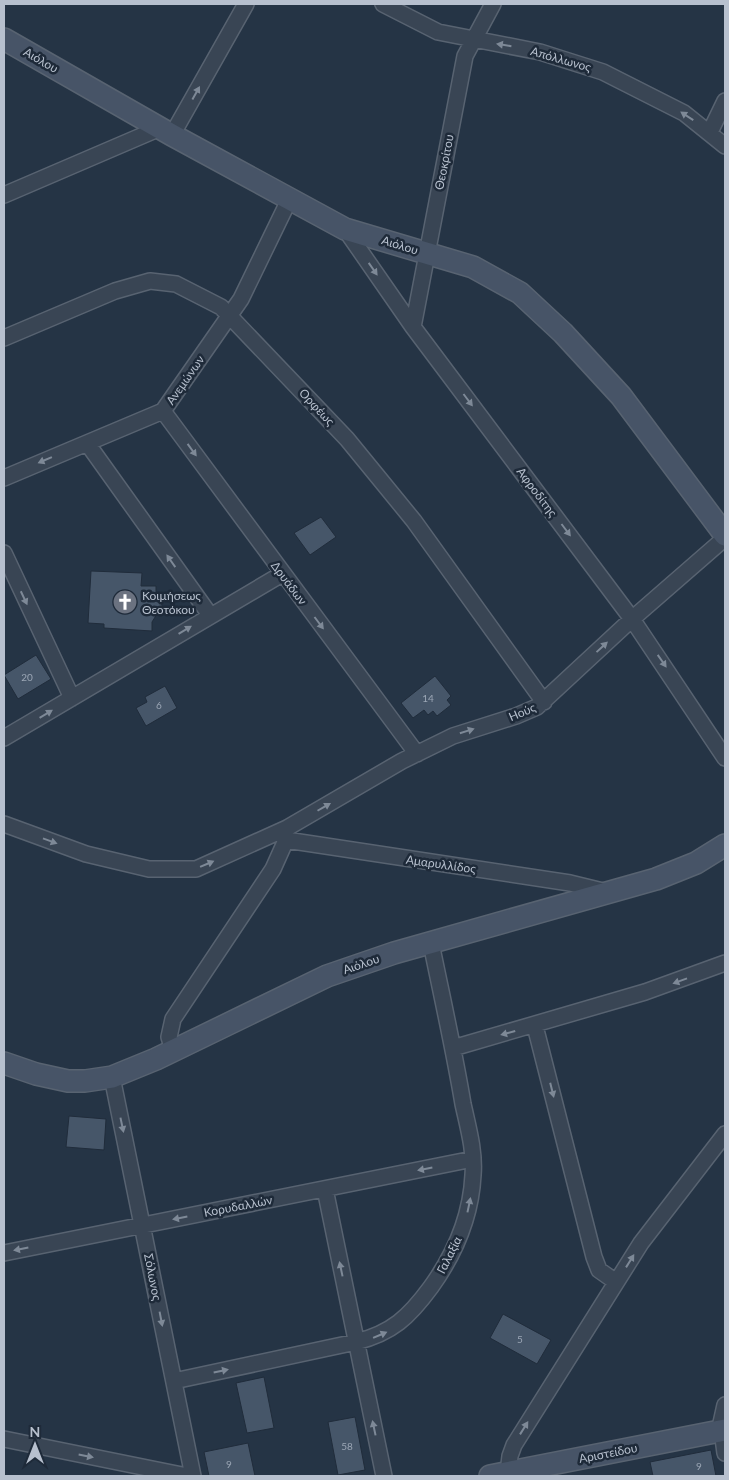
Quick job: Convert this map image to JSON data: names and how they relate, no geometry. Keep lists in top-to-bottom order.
{
  "streets": {
    "street": [
      "Απόλλωνος",
      "Αιόλου",
      "Θεοκρίτου",
      "Ανεμώνων",
      "Ορφέως",
      "Αφροδίτης",
      "Δρυάδων",
      "Ηούς",
      "Αμαρυλλίδος",
      "Κορυδαλλών",
      "Γαλαξία",
      "Σόλωνος",
      "Αριστείδου"
    ]
  },
  "crossings": [
    ["Απόλλωνος", "Θεοκρίτου"],
    ["Αιόλου", "Θεοκρίτου"],
    ["Αιόλου", "Ανεμώνων"],
    ["Αιόλου", "Αφροδίτης"],
    ["Αιόλου", "Αμαρυλλίδος"],
    ["Αιόλου", "Γαλαξία"],
    ["Αιόλου", "Σόλωνος"],
    ["Θεοκρίτου", "Αφροδίτης"],
    ["Ανεμώνων", "Ορφέως"],
    ["Ανεμώνων", "Δρυάδων"],
    ["Ορφέως", "Ηούς"],
    ["Αφροδίτης", "Ηούς"],
    ["Δρυάδων", "Ηούς"],
    ["Ηούς", "Αμαρυλλίδος"],
    ["Κορυδαλλών", "Γαλαξία"],
    ["Κορυδαλλών", "Σόλωνος"],
    ["Γαλαξία", "Σόλωνος"]
  ],
  "one_way": [
    "Απόλλωνος",
    "Αφροδίτης",
    "Ηούς",
    "Κορυδαλλών",
    "Γαλαξία",
    "Σόλωνος"
  ],
  "places": {
    "church": ["Κοιμήσεως Θεοτόκου"]
  },
  "house_numbers": [
    "20",
    "14",
    "6",
    "5",
    "58",
    "9",
    "9"
  ],
  "north": "top"
}
